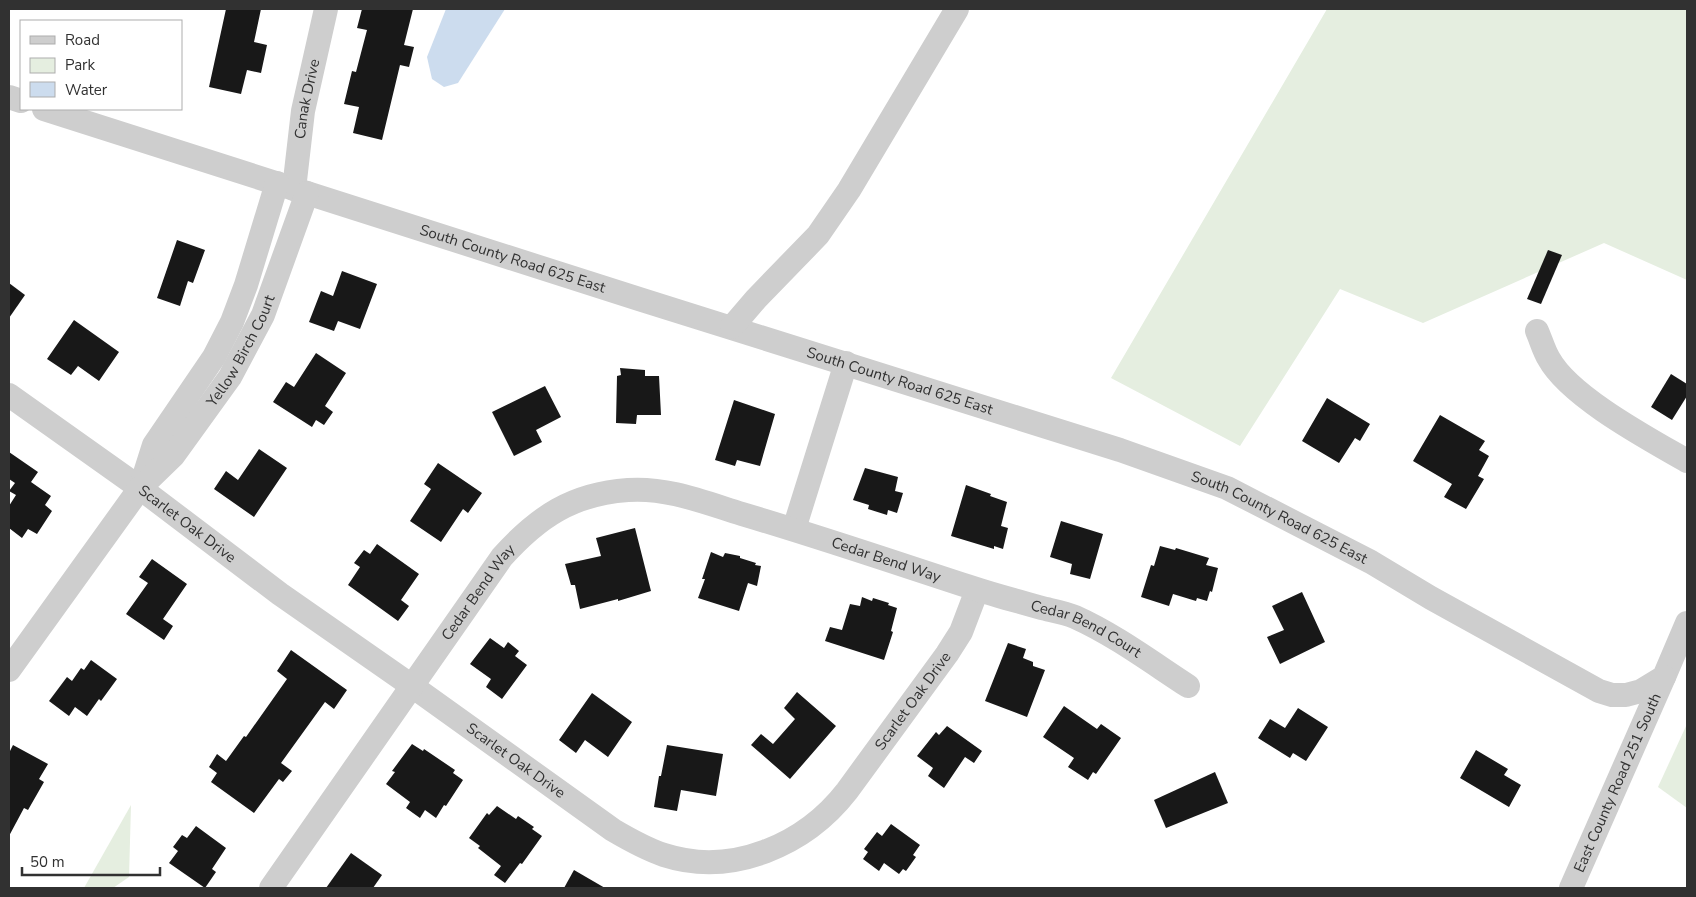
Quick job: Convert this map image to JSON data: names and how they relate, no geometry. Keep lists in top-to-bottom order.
{
  "streets": {
    "street": [
      "Canak Drive",
      "South County Road 625 East",
      "Yellow Birch Court",
      "Scarlet Oak Drive",
      "Cedar Bend Way",
      "Cedar Bend Court",
      "East County Road 251 South"
    ]
  },
  "crossings": [
    ["Canak Drive", "South County Road 625 East"],
    ["Canak Drive", "Yellow Birch Court"],
    ["South County Road 625 East", "Yellow Birch Court"],
    ["South County Road 625 East", "East County Road 251 South"],
    ["Yellow Birch Court", "Scarlet Oak Drive"],
    ["Scarlet Oak Drive", "Cedar Bend Way"],
    ["Scarlet Oak Drive", "Cedar Bend Court"],
    ["Cedar Bend Way", "Cedar Bend Court"]
  ],
  "legend": ["Road", "Park", "Water"],
  "scale_bar": "50 m"
}
